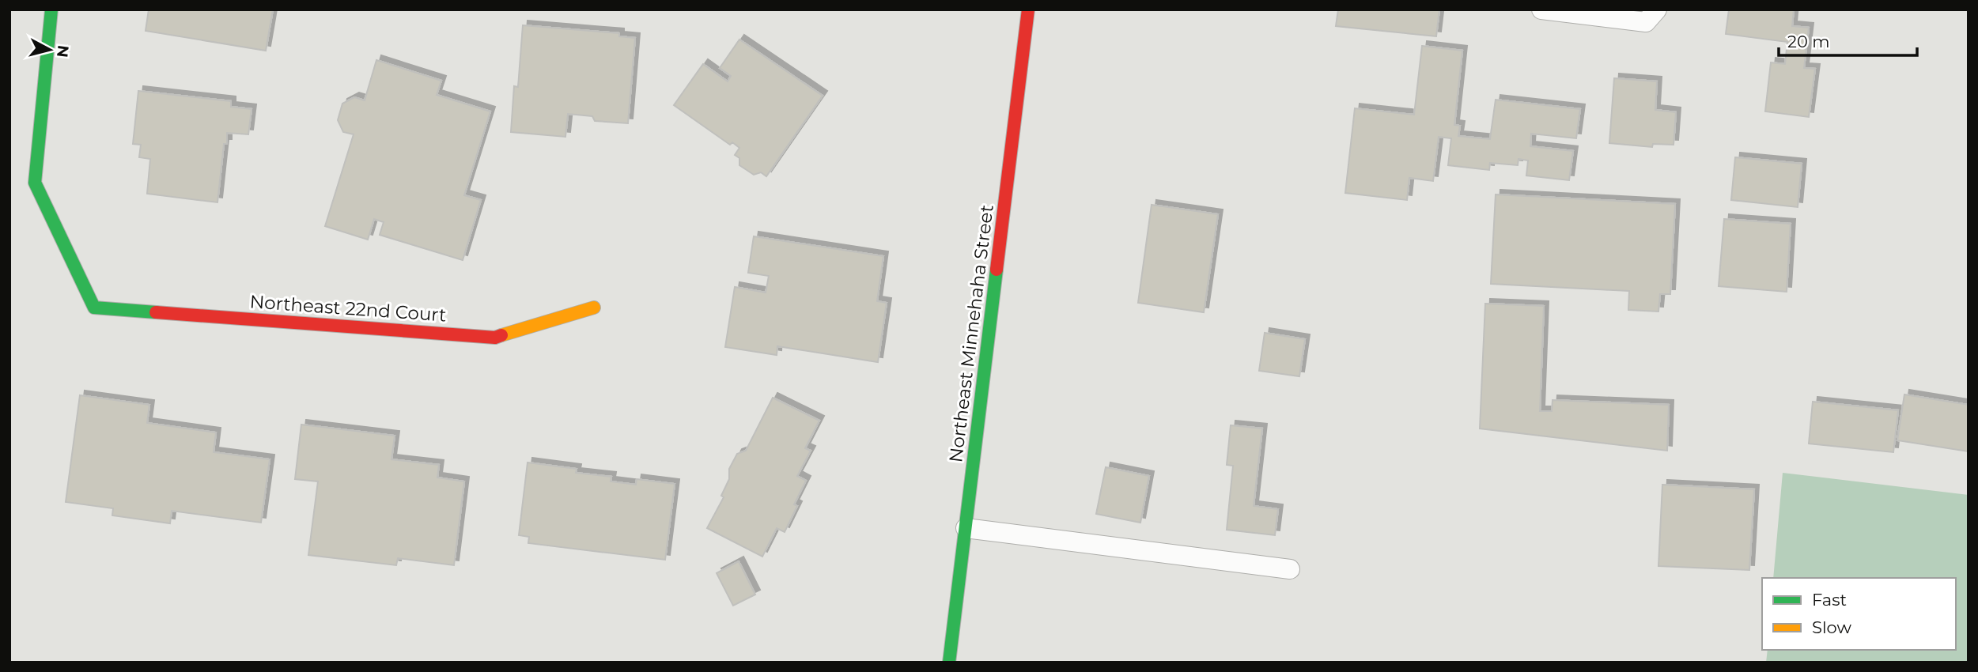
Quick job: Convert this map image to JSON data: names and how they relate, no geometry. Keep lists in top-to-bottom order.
{
  "streets": {
    "street": ["Northeast 22nd Court", "Northeast Minnehaha Street"]
  },
  "legend": ["Fast", "Slow"],
  "scale_bar": "20 m",
  "north": "right"
}
